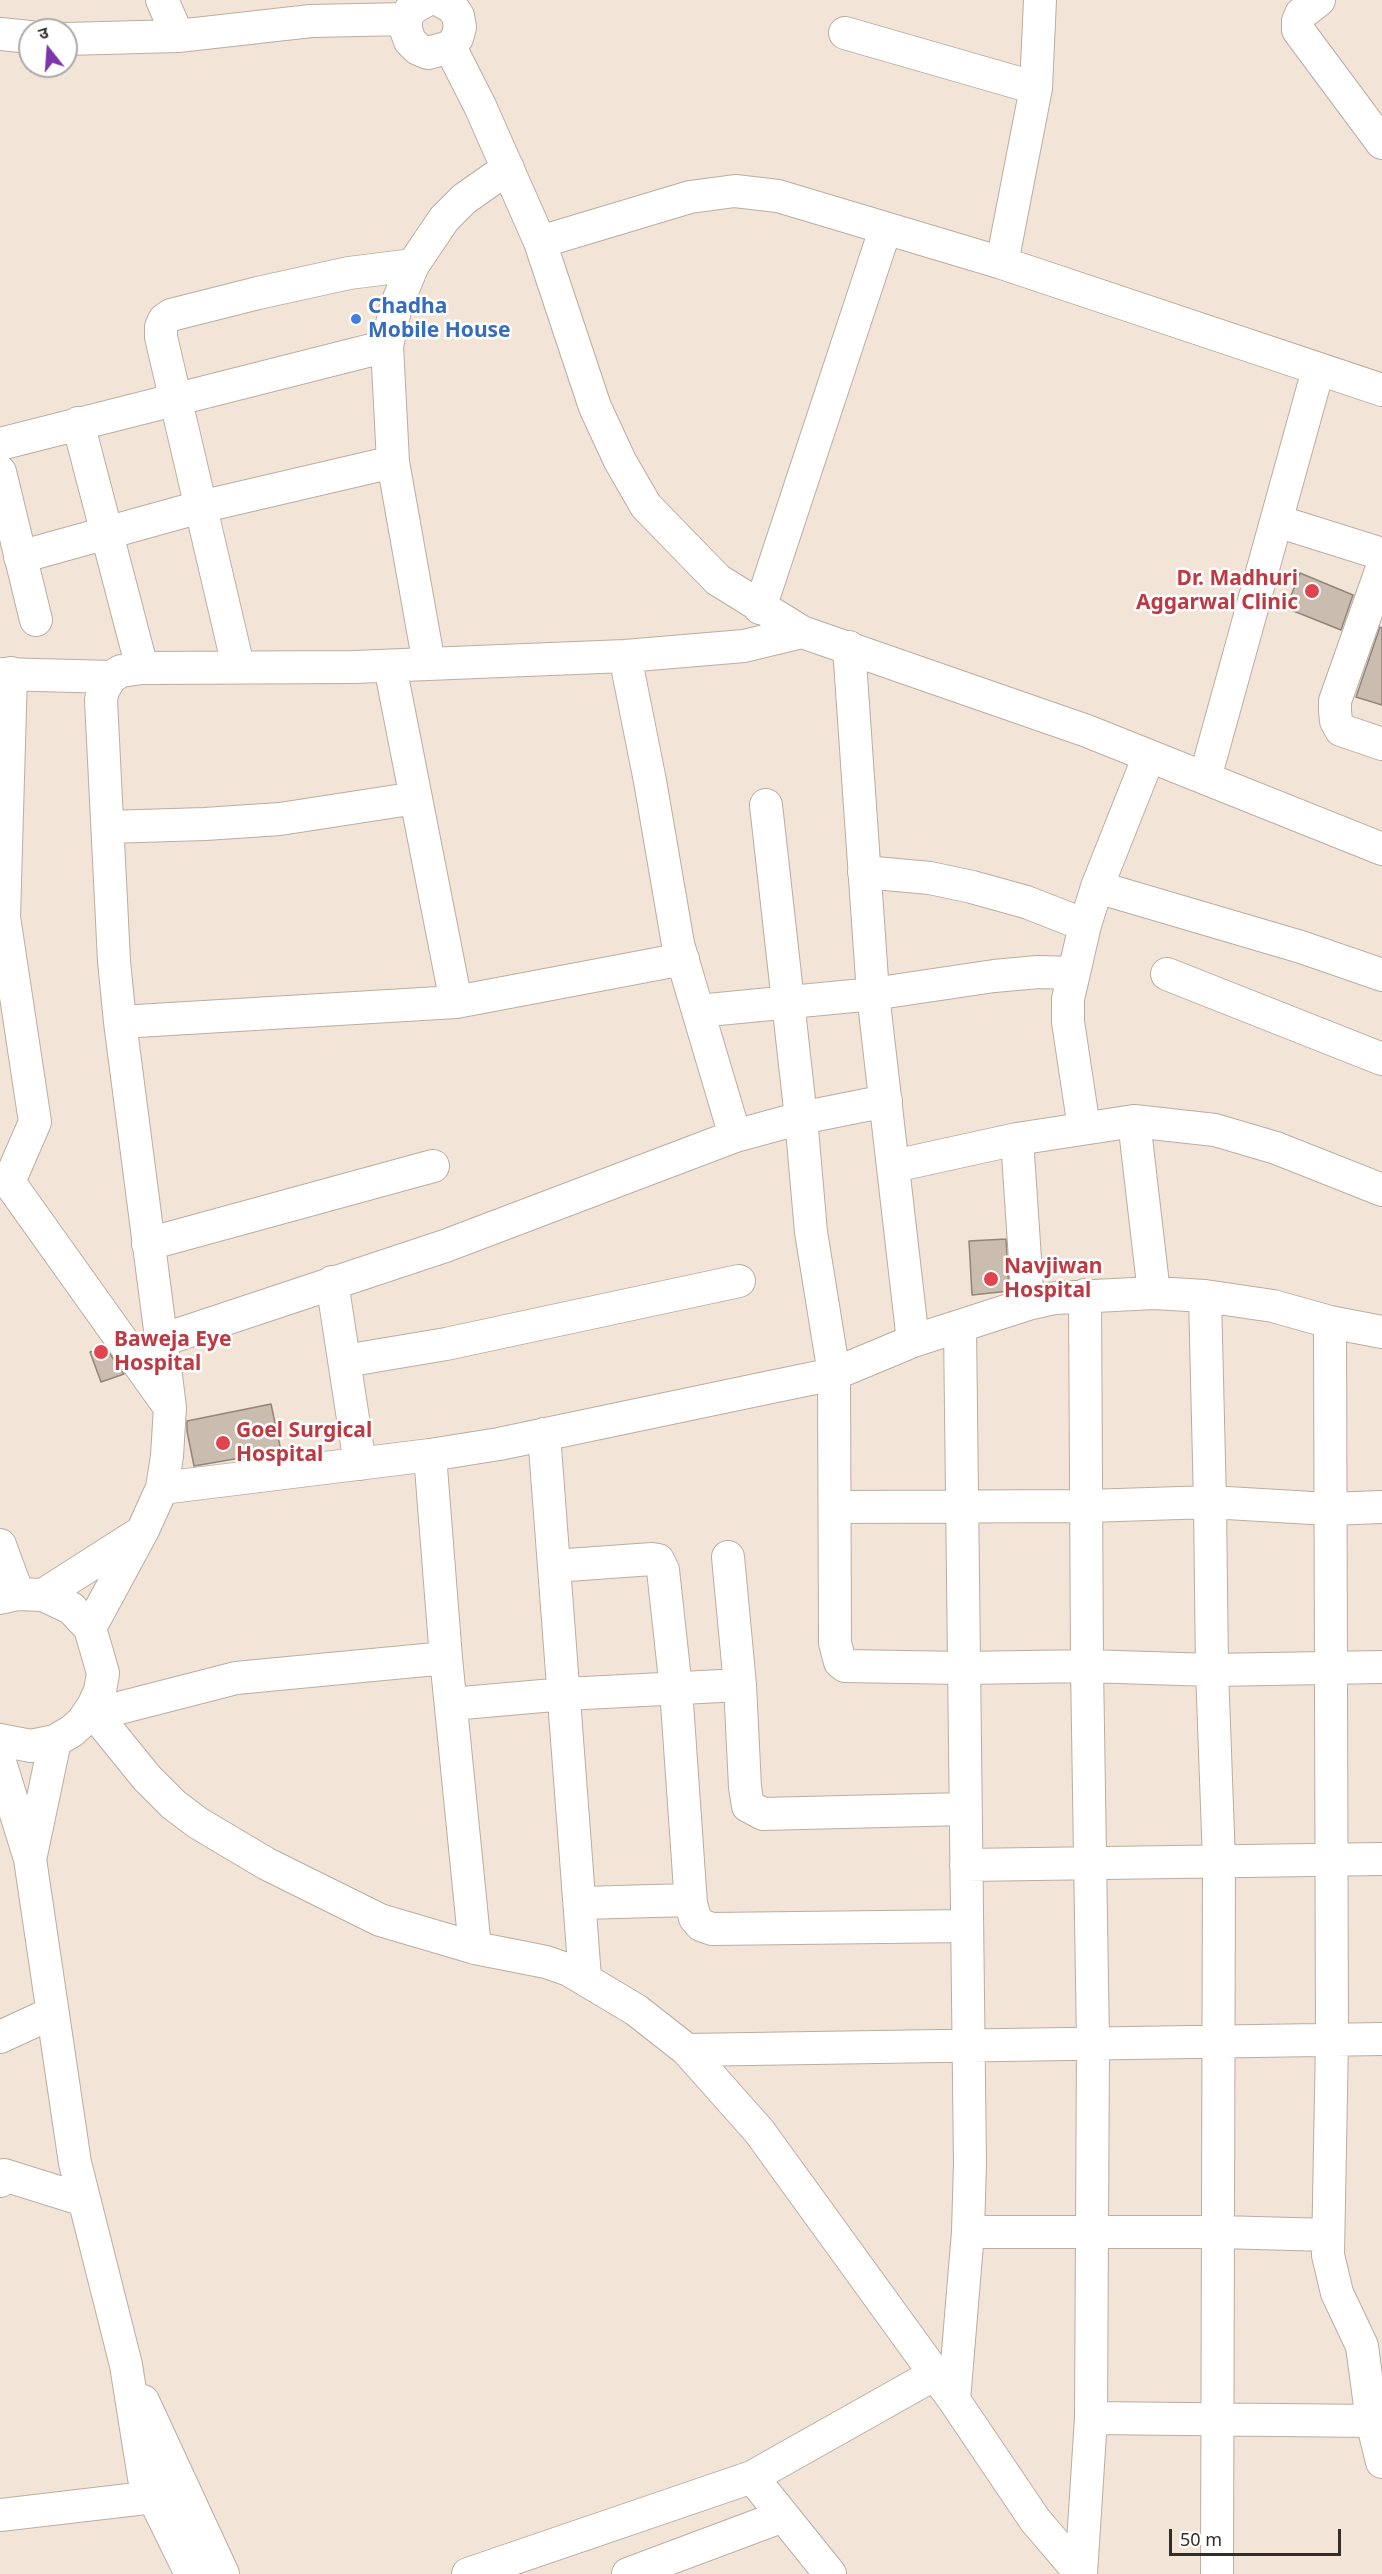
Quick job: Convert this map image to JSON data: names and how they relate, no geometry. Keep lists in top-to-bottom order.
{
  "places": [
    "Chadha Mobile House",
    "Dr. Madhuri Aggarwal Clinic",
    "Navjiwan Hospital",
    "Baweja Eye Hospital",
    "Goel Surgical Hospital"
  ],
  "scale_bar": "50 m",
  "north": "top"
}
